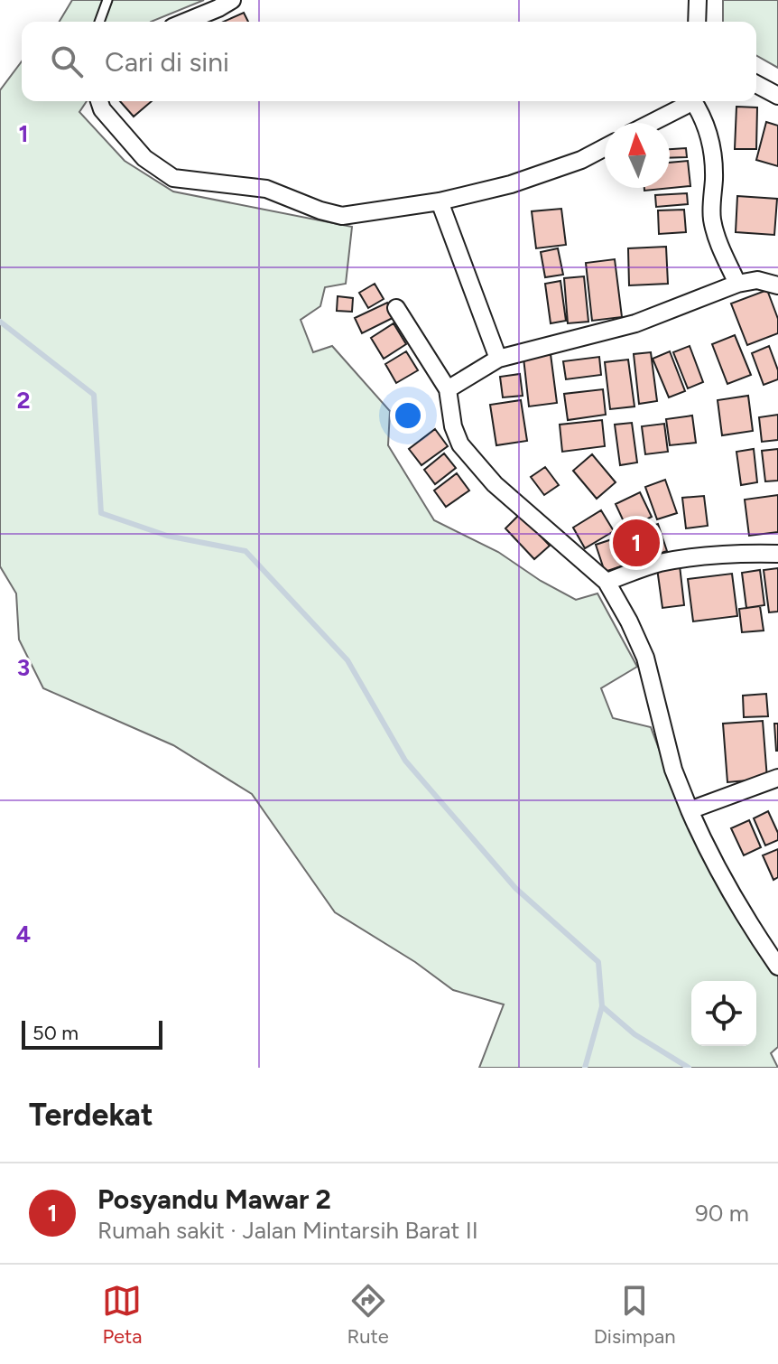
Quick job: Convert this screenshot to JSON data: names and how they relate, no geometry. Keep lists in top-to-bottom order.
{
  "scale_bar": "50 m",
  "north": "top",
  "page": {
    "search": "Cari di sini",
    "pins": "1",
    "scale": "50 m",
    "heading": "Terdekat",
    "list": [
      {
        "mark": "1",
        "name": "Posyandu Mawar 2",
        "note": "Rumah sakit · Jalan Mintarsih Barat II",
        "value": "90 m"
      }
    ],
    "nav": ["Peta", "Rute", "Disimpan"]
  },
  "grid": {
    "rows": [
      "1",
      "2",
      "3",
      "4"
    ]
  }
}
